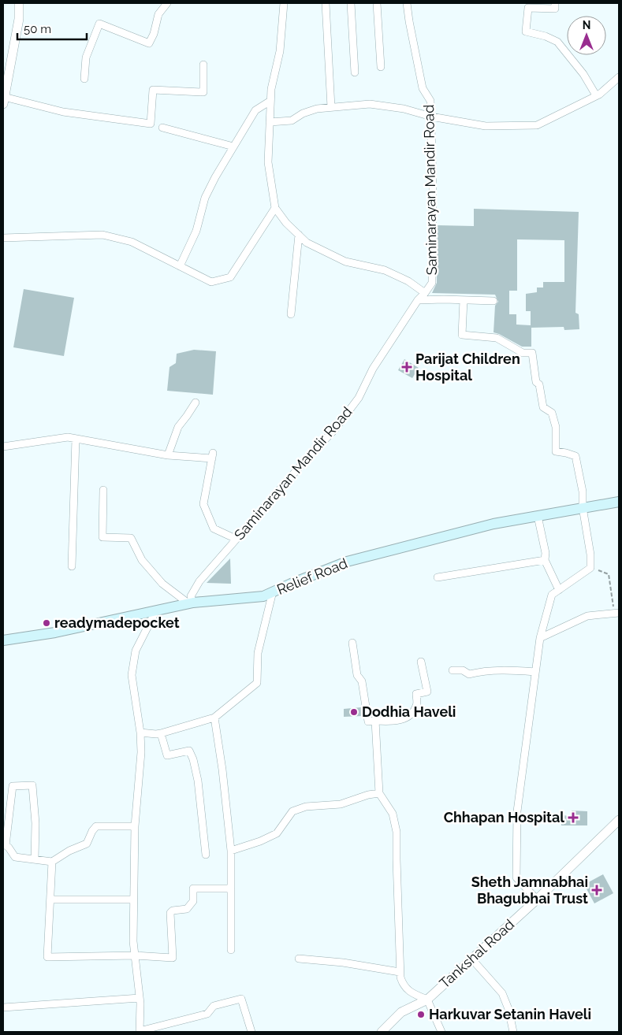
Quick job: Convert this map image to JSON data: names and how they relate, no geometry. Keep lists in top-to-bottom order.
{
  "streets": {
    "main road": ["Relief Road"],
    "street": ["Saminarayan Mandir Road", "Tankshal Road"]
  },
  "crossings": [
    ["Saminarayan Mandir Road", "Relief Road"]
  ],
  "places": {
    "health": ["Parijat Children Hospital", "Chhapan Hospital", "Sheth Jamnabhai Bhagubhai Trust"],
    "other": ["readymadepocket", "Dodhia Haveli", "Harkuvar Setanin Haveli"]
  },
  "scale_bar": "50 m",
  "north": "top"
}
